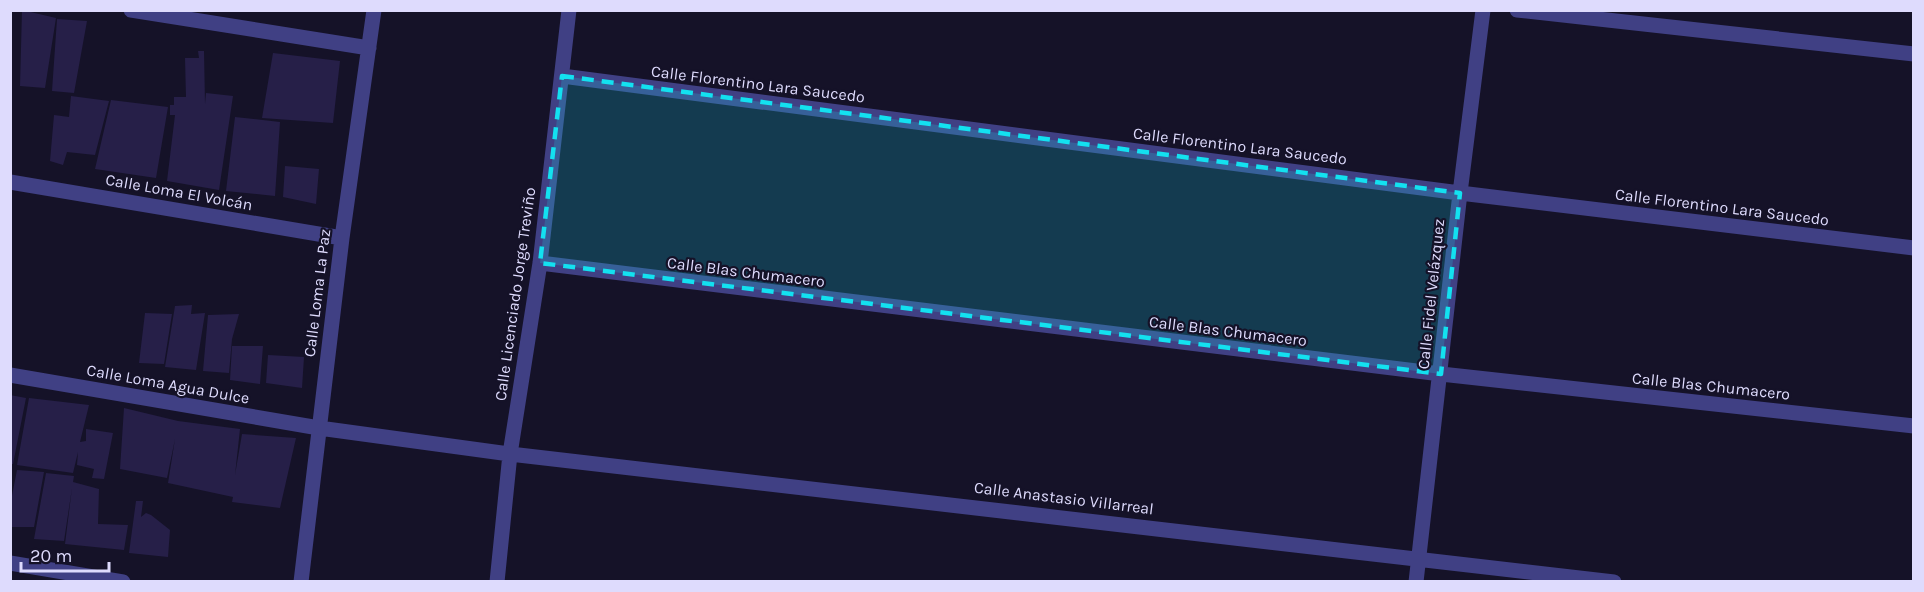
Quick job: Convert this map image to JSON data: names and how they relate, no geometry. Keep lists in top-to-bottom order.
{
  "streets": {
    "street": [
      "Calle Florentino Lara Saucedo",
      "Calle Loma El Volcán",
      "Calle Blas Chumacero",
      "Calle Loma La Paz",
      "Calle Licenciado Jorge Treviño",
      "Calle Fidel Velázquez",
      "Calle Loma Agua Dulce",
      "Calle Anastasio Villarreal"
    ]
  },
  "crossings": [
    ["Calle Florentino Lara Saucedo", "Calle Licenciado Jorge Treviño"],
    ["Calle Florentino Lara Saucedo", "Calle Fidel Velázquez"],
    ["Calle Loma El Volcán", "Calle Loma La Paz"],
    ["Calle Blas Chumacero", "Calle Licenciado Jorge Treviño"],
    ["Calle Blas Chumacero", "Calle Fidel Velázquez"],
    ["Calle Loma La Paz", "Calle Loma Agua Dulce"],
    ["Calle Licenciado Jorge Treviño", "Calle Loma Agua Dulce"],
    ["Calle Licenciado Jorge Treviño", "Calle Anastasio Villarreal"],
    ["Calle Fidel Velázquez", "Calle Anastasio Villarreal"],
    ["Calle Loma Agua Dulce", "Calle Anastasio Villarreal"]
  ],
  "scale_bar": "20 m"
}
